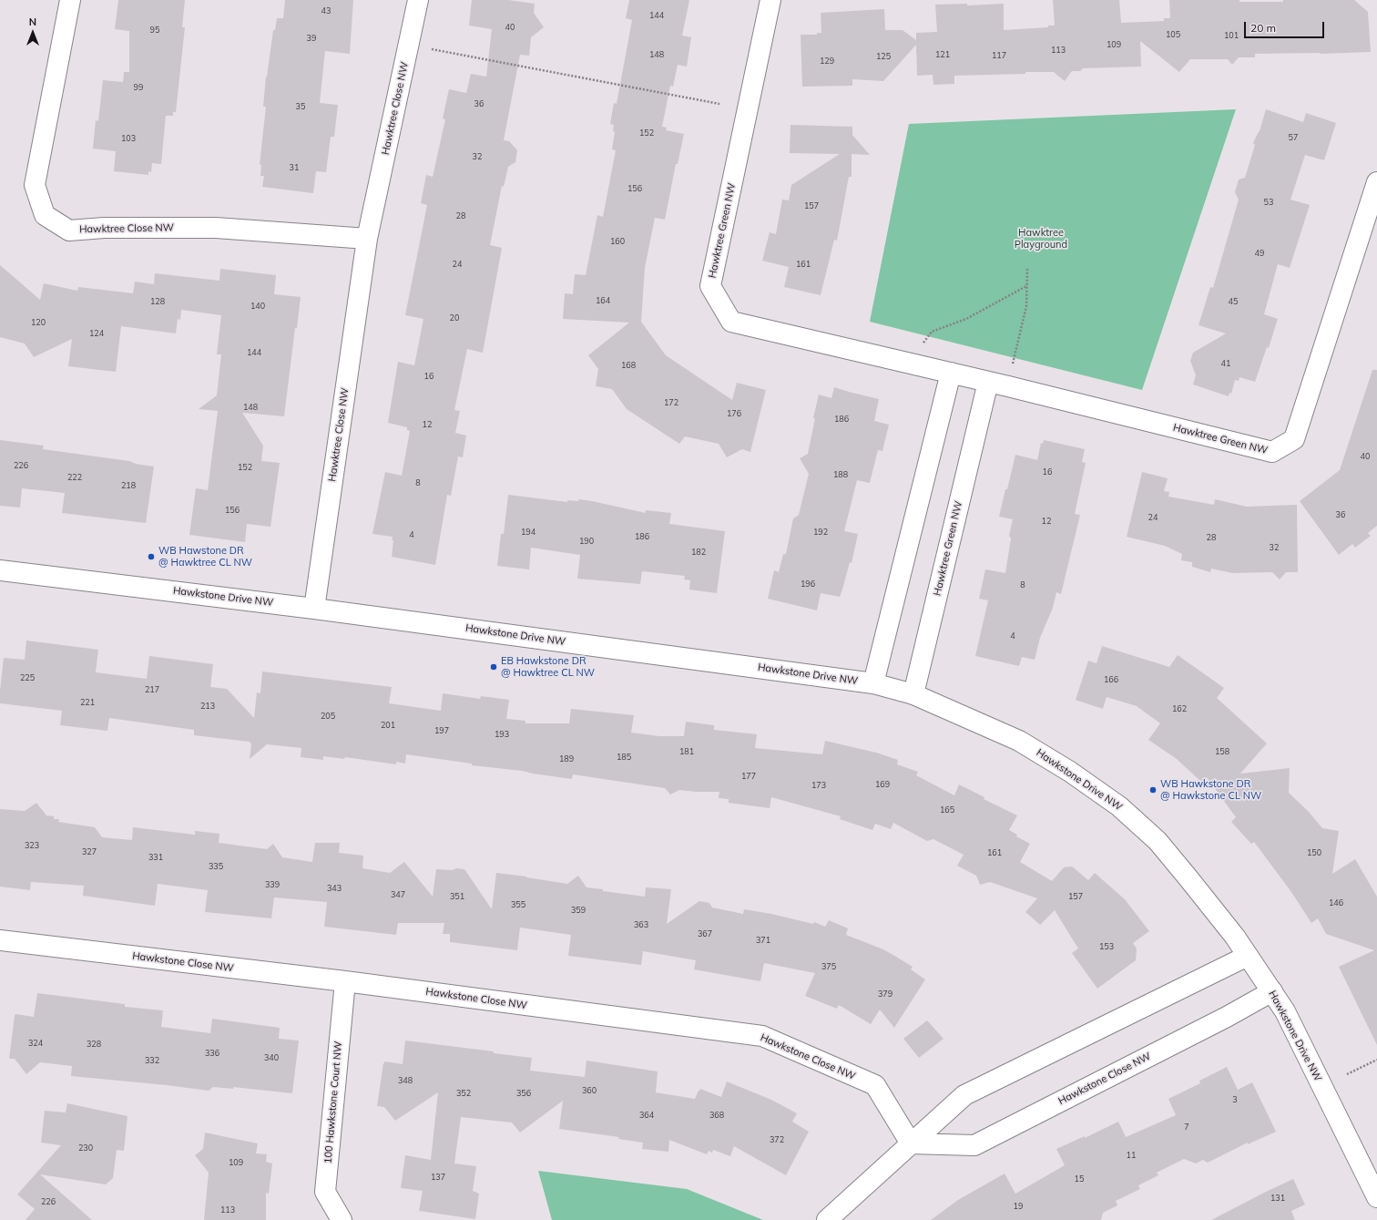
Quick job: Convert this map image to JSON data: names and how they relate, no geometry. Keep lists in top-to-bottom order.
{
  "streets": {
    "street": [
      "Hawktree Close NW",
      "Hawktree Green NW",
      "Hawkstone Drive NW",
      "Hawkstone Close NW",
      "100 Hawkstone Court NW"
    ]
  },
  "crossings": [
    ["Hawktree Close NW", "Hawkstone Drive NW"],
    ["Hawktree Green NW", "Hawkstone Drive NW"],
    ["Hawkstone Drive NW", "Hawkstone Close NW"],
    ["Hawkstone Close NW", "100 Hawkstone Court NW"]
  ],
  "parks": ["Hawktree Playground"],
  "places": ["WB Hawstone DR @ Hawktree CL NW", "EB Hawkstone DR @ Hawktree CL NW", "WB Hawkstone DR @ Hawkstone CL NW"],
  "house_numbers": [
    "43",
    "144",
    "40",
    "95",
    "105",
    "101",
    "39",
    "109",
    "113",
    "148",
    "121",
    "117",
    "125",
    "129",
    "99",
    "36",
    "35",
    "152",
    "57",
    "103",
    "32",
    "31",
    "156",
    "53",
    "157",
    "28",
    "160",
    "49",
    "24",
    "161",
    "164",
    "128",
    "45",
    "140",
    "20",
    "120",
    "124",
    "144",
    "41",
    "168",
    "16",
    "172",
    "148",
    "176",
    "186",
    "12",
    "40",
    "226",
    "152",
    "16",
    "188",
    "222",
    "8",
    "218",
    "156",
    "36",
    "24",
    "12",
    "194",
    "192",
    "4",
    "186",
    "28",
    "190",
    "32",
    "182",
    "196",
    "8",
    "4",
    "225",
    "166",
    "217",
    "221",
    "213",
    "162",
    "205",
    "201",
    "197",
    "193",
    "181",
    "158",
    "185",
    "189",
    "177",
    "169",
    "173",
    "165",
    "323",
    "327",
    "161",
    "150",
    "331",
    "335",
    "339",
    "343",
    "347",
    "351",
    "157",
    "146",
    "355",
    "359",
    "363",
    "367",
    "371",
    "153",
    "375",
    "379",
    "324",
    "328",
    "336",
    "340",
    "332",
    "348",
    "360",
    "352",
    "356",
    "3",
    "364",
    "368",
    "7",
    "372",
    "230",
    "11",
    "109",
    "137",
    "15",
    "131",
    "226",
    "19",
    "113"
  ],
  "scale_bar": "20 m",
  "north": "top"
}
